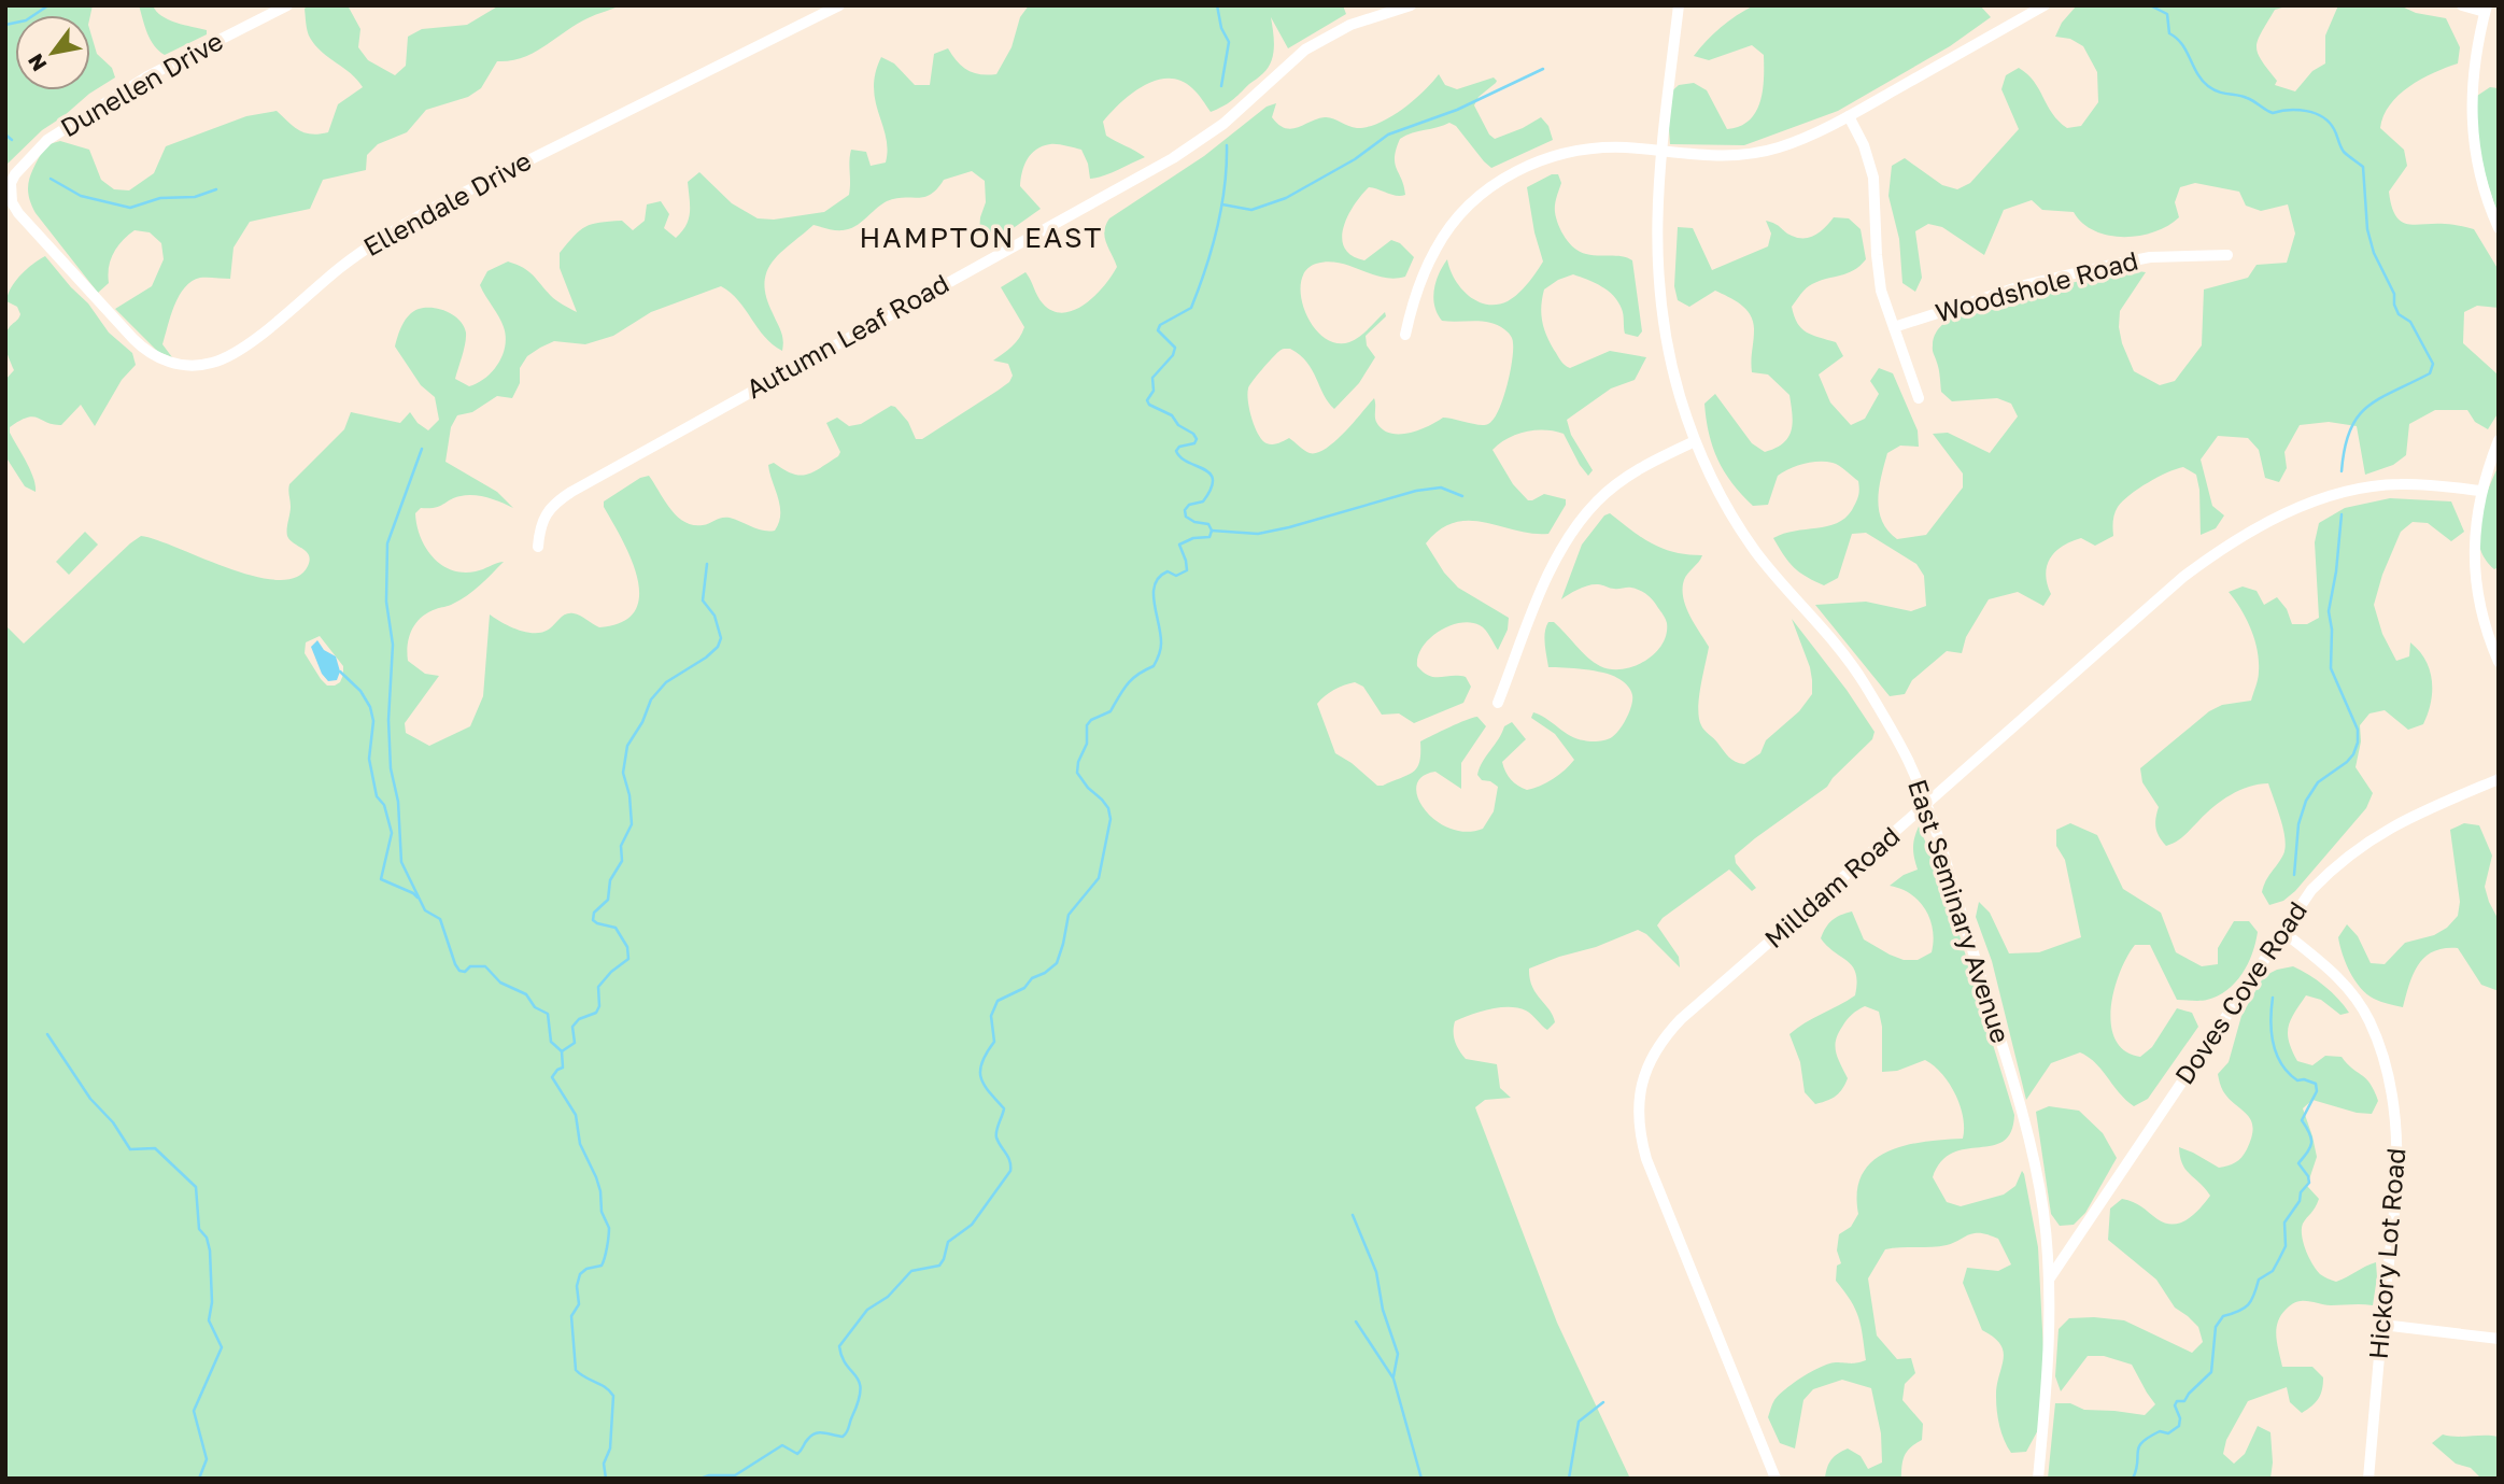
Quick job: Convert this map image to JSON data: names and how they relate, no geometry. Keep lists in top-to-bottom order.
{
  "streets": {
    "street": [
      "Dunellen Drive",
      "Ellendale Drive",
      "Woodshole Road",
      "Autumn Leaf Road",
      "Milldam Road",
      "East Seminary Avenue",
      "Doves Cove Road",
      "Hickory Lot Road"
    ]
  },
  "crossings": [
    ["Dunellen Drive", "Ellendale Drive"],
    ["Milldam Road", "East Seminary Avenue"],
    ["East Seminary Avenue", "Doves Cove Road"],
    ["Doves Cove Road", "Hickory Lot Road"]
  ],
  "districts": ["HAMPTON EAST"],
  "north": "bottom left"
}
